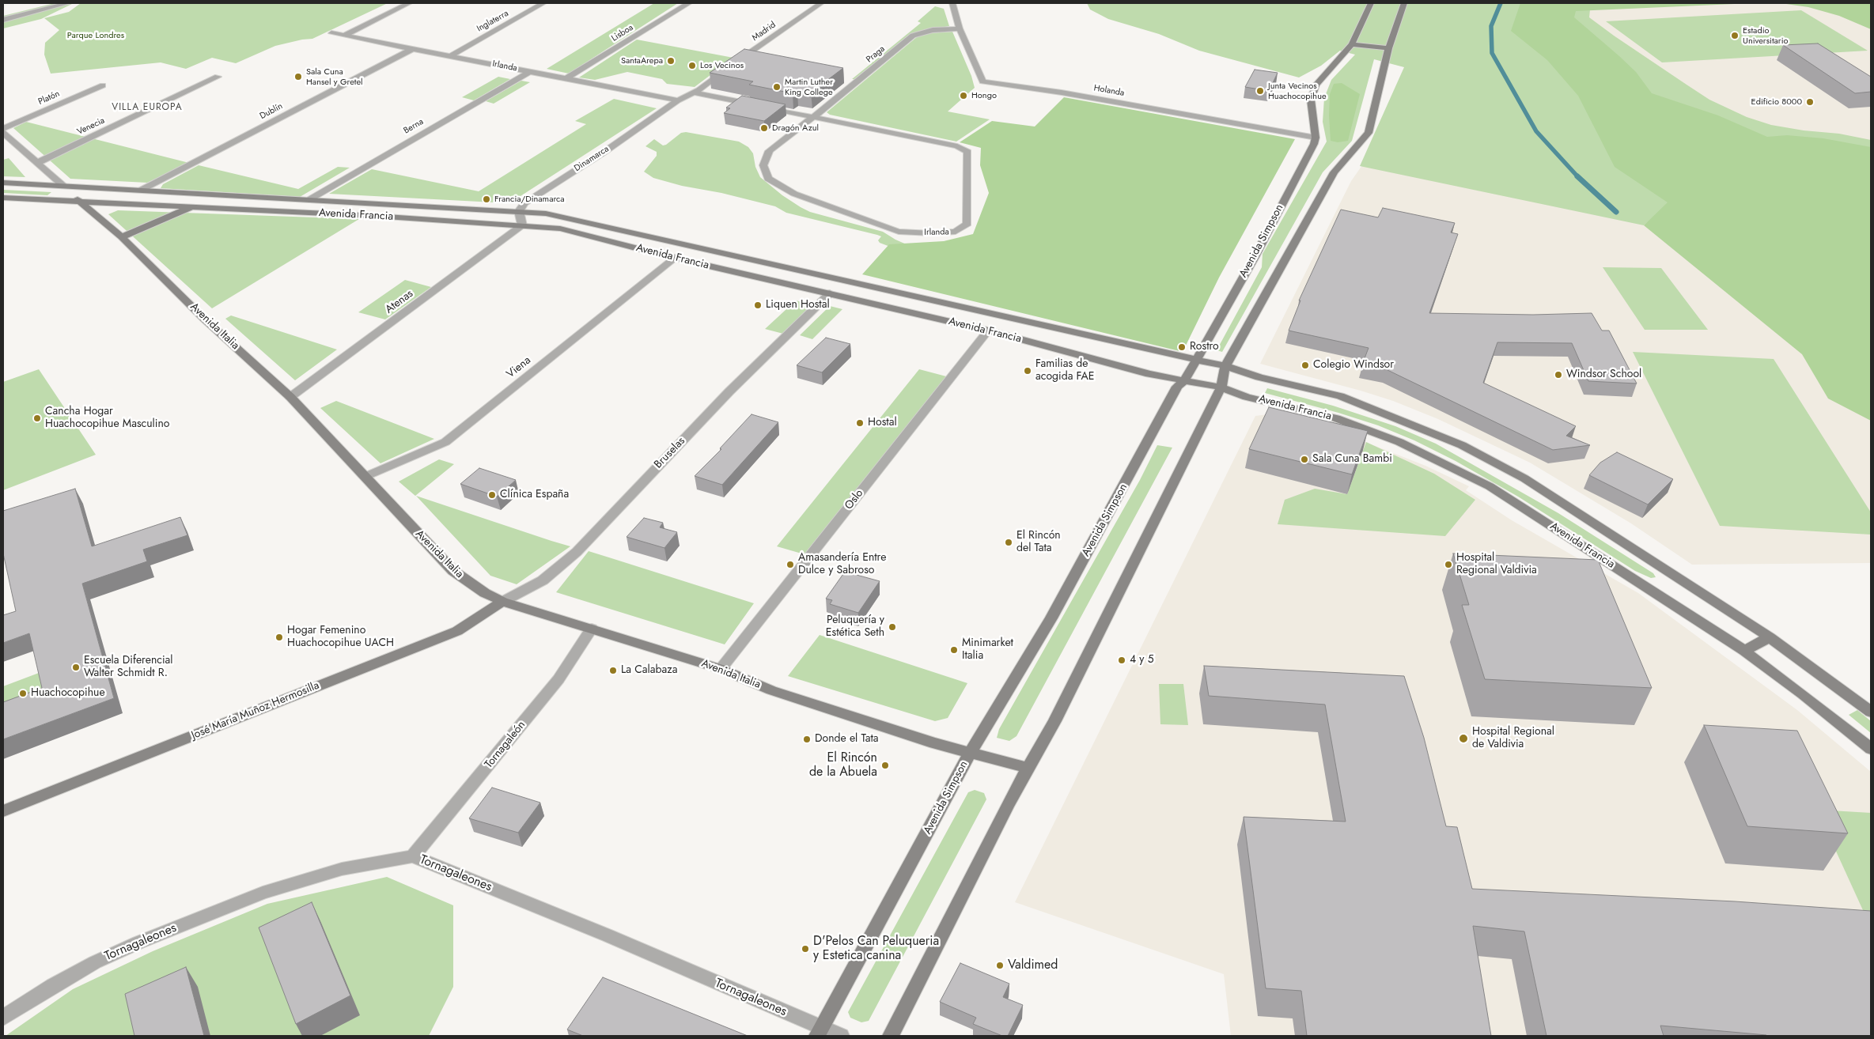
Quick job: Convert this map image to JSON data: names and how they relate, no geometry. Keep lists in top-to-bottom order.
{
  "streets": {
    "main road": [
      "Avenida Francia",
      "Avenida Simpson",
      "Avenida Italia",
      "José María Muñoz Hermosilla"
    ],
    "street": [
      "Inglaterra",
      "Madrid",
      "Lisboa",
      "Praga",
      "Irlanda",
      "Holanda",
      "Platón",
      "Dublín",
      "Venecia",
      "Berna",
      "Dinamarca",
      "Atenas",
      "Viena",
      "Bruselas",
      "Oslo",
      "Tornagaleón",
      "Tornagaleones"
    ]
  },
  "crossings": [
    ["Inglaterra", "Irlanda"],
    ["Madrid", "Irlanda"],
    ["Madrid", "Dinamarca"],
    ["Lisboa", "Irlanda"],
    ["Praga", "Irlanda"],
    ["Praga", "Holanda"],
    ["Irlanda", "Dublín"],
    ["Irlanda", "Berna"],
    ["Irlanda", "Dinamarca"],
    ["Holanda", "Avenida Simpson"],
    ["Dublín", "Avenida Francia"],
    ["Venecia", "Avenida Italia"],
    ["Berna", "Avenida Francia"],
    ["Dinamarca", "Avenida Francia"],
    ["Avenida Francia", "Avenida Simpson"],
    ["Avenida Francia", "Atenas"],
    ["Avenida Francia", "Avenida Italia"],
    ["Avenida Francia", "Viena"],
    ["Avenida Francia", "Bruselas"],
    ["Avenida Francia", "Oslo"],
    ["Avenida Simpson", "Avenida Italia"],
    ["Avenida Simpson", "Tornagaleones"],
    ["Atenas", "Avenida Italia"],
    ["Avenida Italia", "Viena"],
    ["Avenida Italia", "Bruselas"],
    ["Avenida Italia", "Oslo"],
    ["Avenida Italia", "José María Muñoz Hermosilla"],
    ["Avenida Italia", "Tornagaleón"],
    ["Bruselas", "José María Muñoz Hermosilla"],
    ["Tornagaleón", "Tornagaleones"]
  ],
  "districts": ["VILLA EUROPA"],
  "parks": ["Parque Londres"],
  "places": [
    "Estadio Universitario",
    "SantaArepa",
    "Los Vecinos",
    "Sala Cuna Hansel y Gretel",
    "Martin Luther King College",
    "Junta Vecinos Huachocopihue",
    "Hongo",
    "Edificio 8000",
    "Dragón Azul",
    "Francia/Dinamarca",
    "Liquen Hostal",
    "Rostro",
    "Colegio Windsor",
    "Familias de acogida FAE",
    "Windsor School",
    "Cancha Hogar Huachocopihue Masculino",
    "Hostal",
    "Sala Cuna Bambi",
    "Clínica España",
    "El Rincón del Tata",
    "Amasandería Entre Dulce y Sabroso",
    "Hospital Regional Valdivia",
    "Peluquería y Estética Seth",
    "Hogar Femenino Huachocopihue UACH",
    "Minimarket Italia",
    "4 y 5",
    "Escuela Diferencial Walter Schmidt R.",
    "La Calabaza",
    "Huachocopihue",
    "Hospital Regional de Valdivia",
    "Donde el Tata",
    "El Rincón de la Abuela",
    "D'Pelos Can Peluqueria y Estetica canina",
    "Valdimed"
  ]
}
